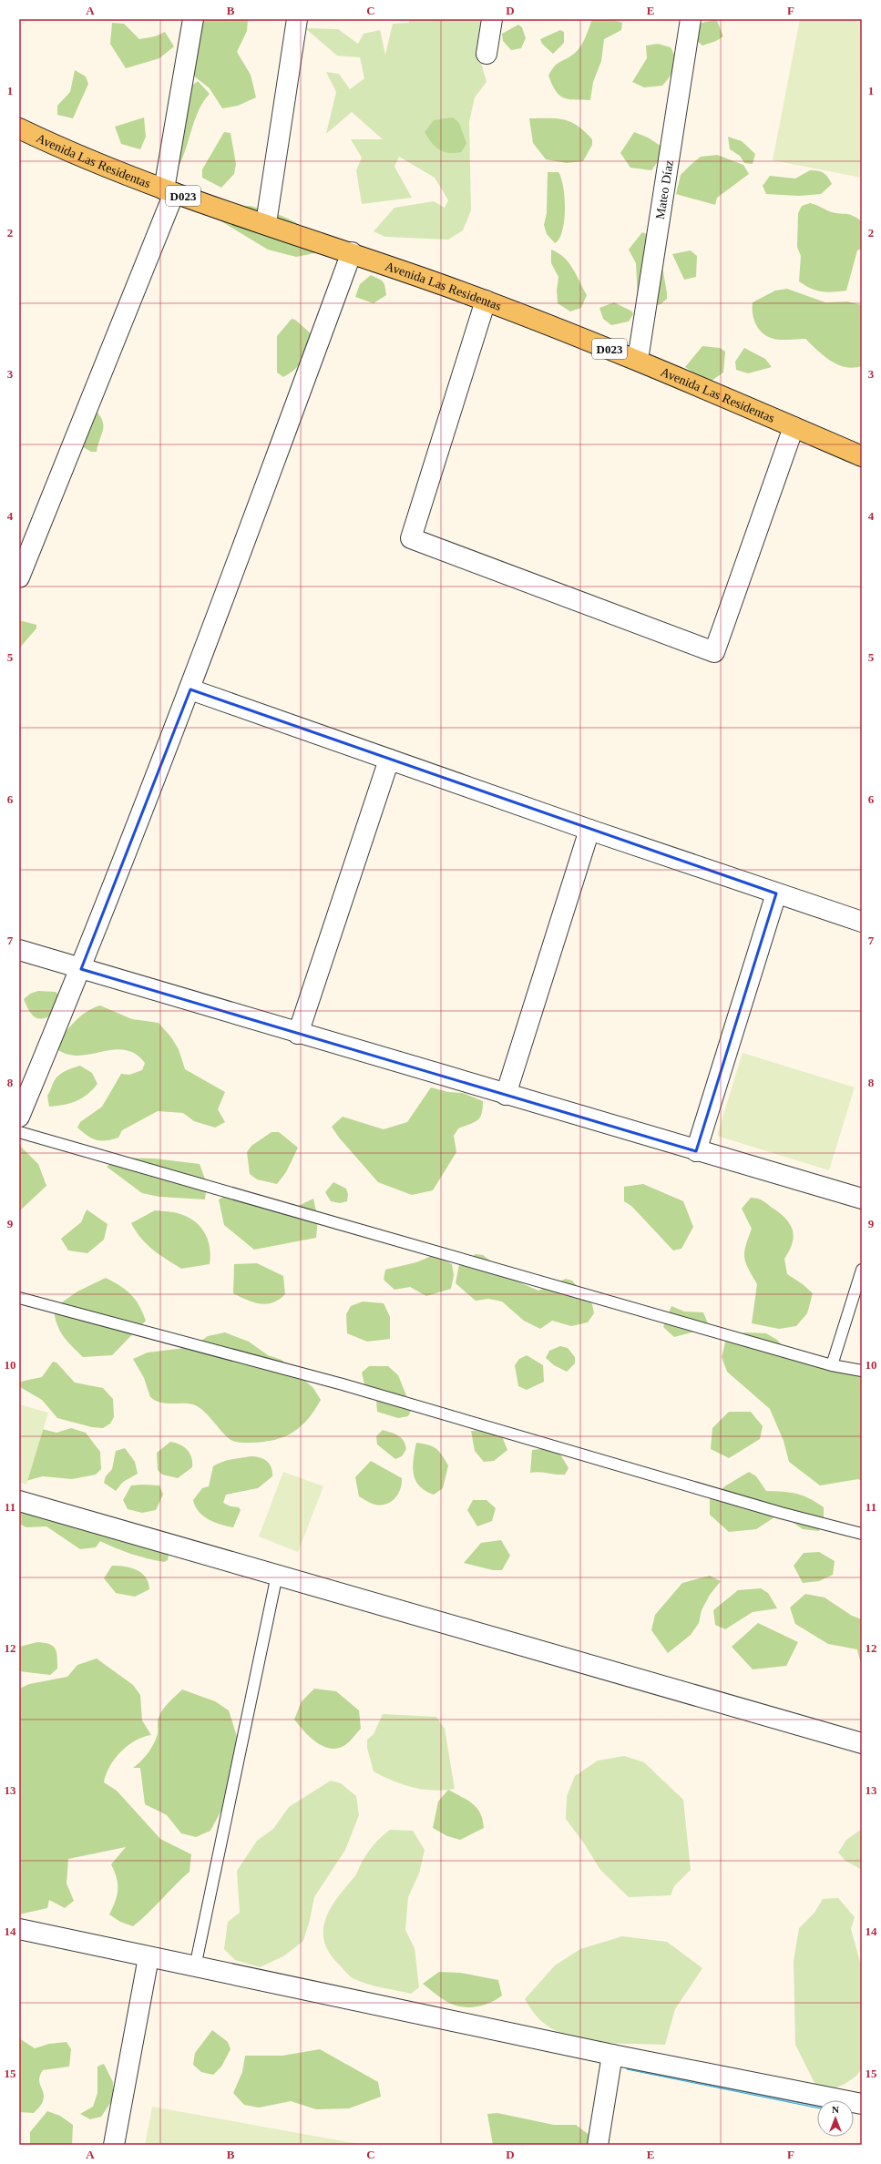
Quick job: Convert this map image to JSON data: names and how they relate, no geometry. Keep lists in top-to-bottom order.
{
  "streets": {
    "main road": ["Avenida Las Residentas", "D023"],
    "street": ["Mateo Díaz"]
  },
  "crossings": [
    ["Avenida Las Residentas", "Mateo Díaz"]
  ],
  "north": "top",
  "grid": {
    "columns": [
      "A",
      "B",
      "C",
      "D",
      "E",
      "F"
    ],
    "rows": [
      "1",
      "2",
      "3",
      "4",
      "5",
      "6",
      "7",
      "8",
      "9",
      "10",
      "11",
      "12",
      "13",
      "14",
      "15"
    ]
  }
}
